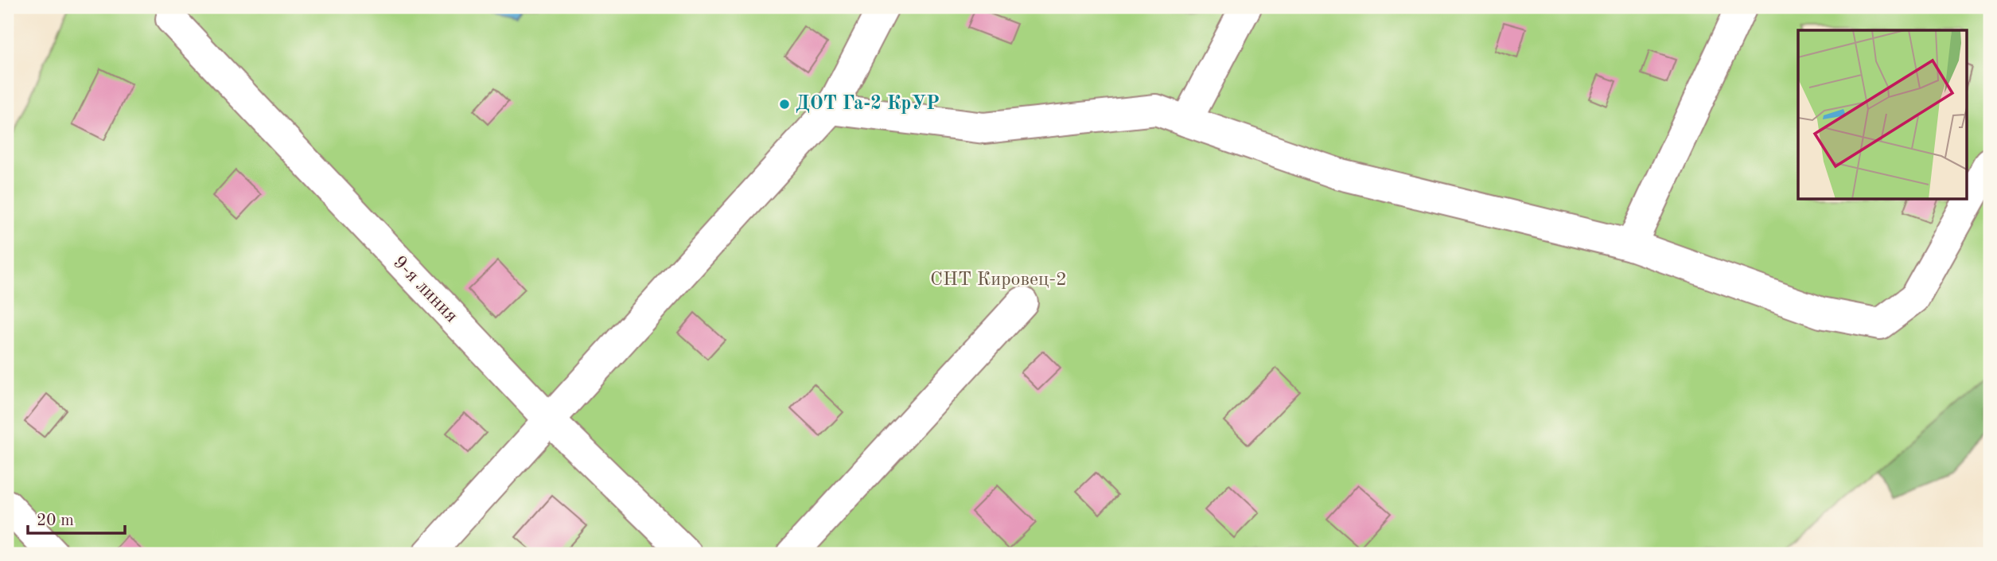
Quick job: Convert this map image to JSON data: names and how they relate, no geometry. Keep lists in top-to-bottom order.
{
  "streets": {
    "street": ["9-я линия"]
  },
  "parks": ["СНТ Кировец-2"],
  "places": ["ДОТ Га-2 КрУР"],
  "scale_bar": "20 m"
}
